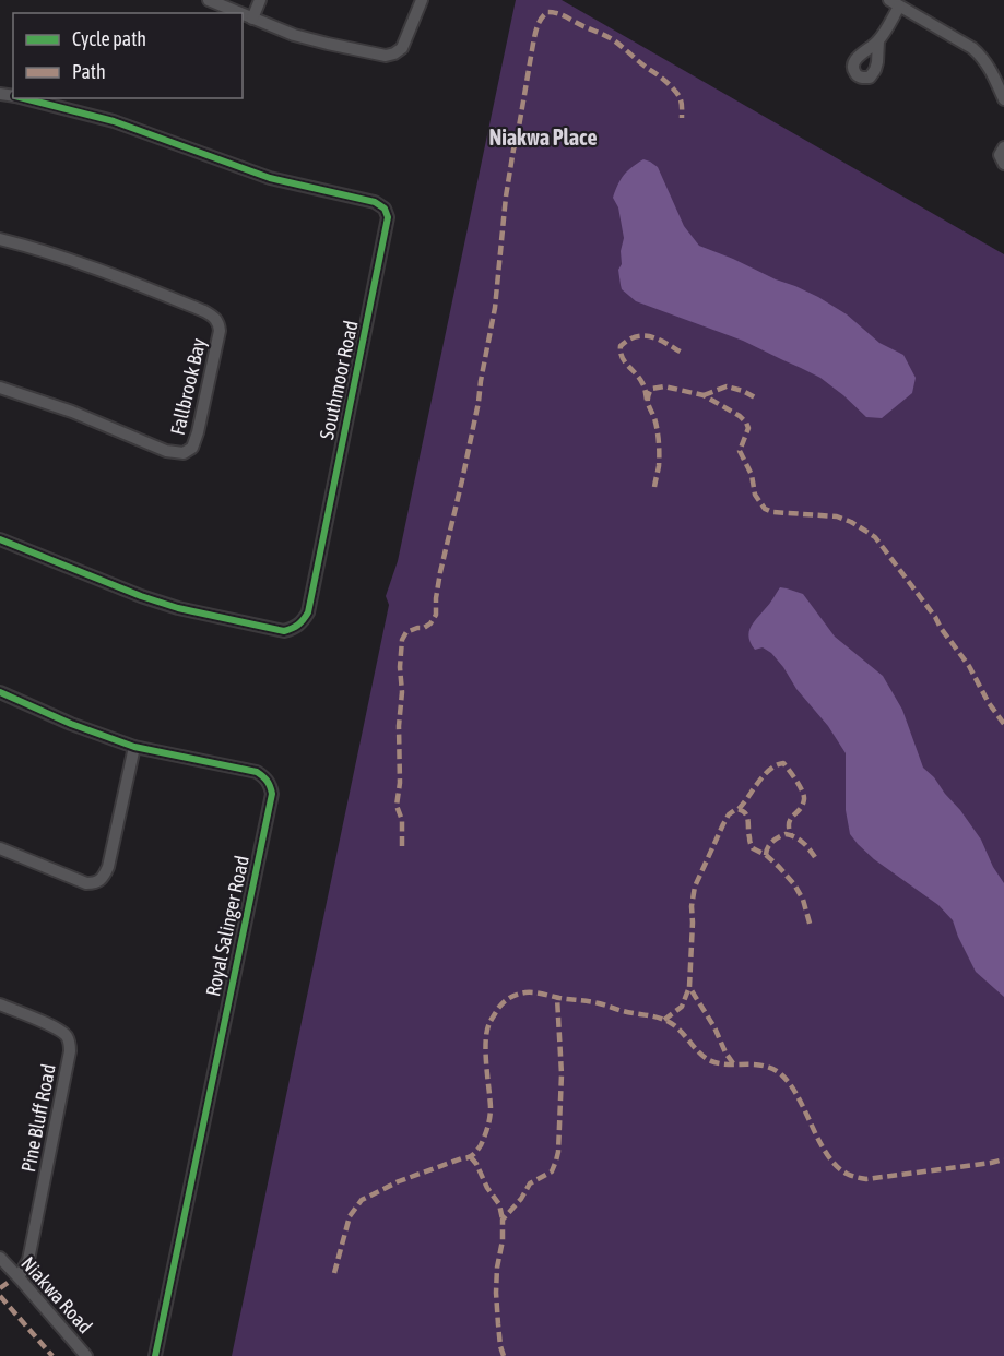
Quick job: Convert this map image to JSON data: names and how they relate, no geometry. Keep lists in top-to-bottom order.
{
  "streets": {
    "street": [
      "Southmoor Road",
      "Fallbrook Bay",
      "Royal Salinger Road",
      "Pine Bluff Road",
      "Niakwa Road"
    ]
  },
  "crossings": [
    ["Pine Bluff Road", "Niakwa Road"]
  ],
  "districts": ["Niakwa Place"],
  "legend": ["Cycle path", "Path"]
}
